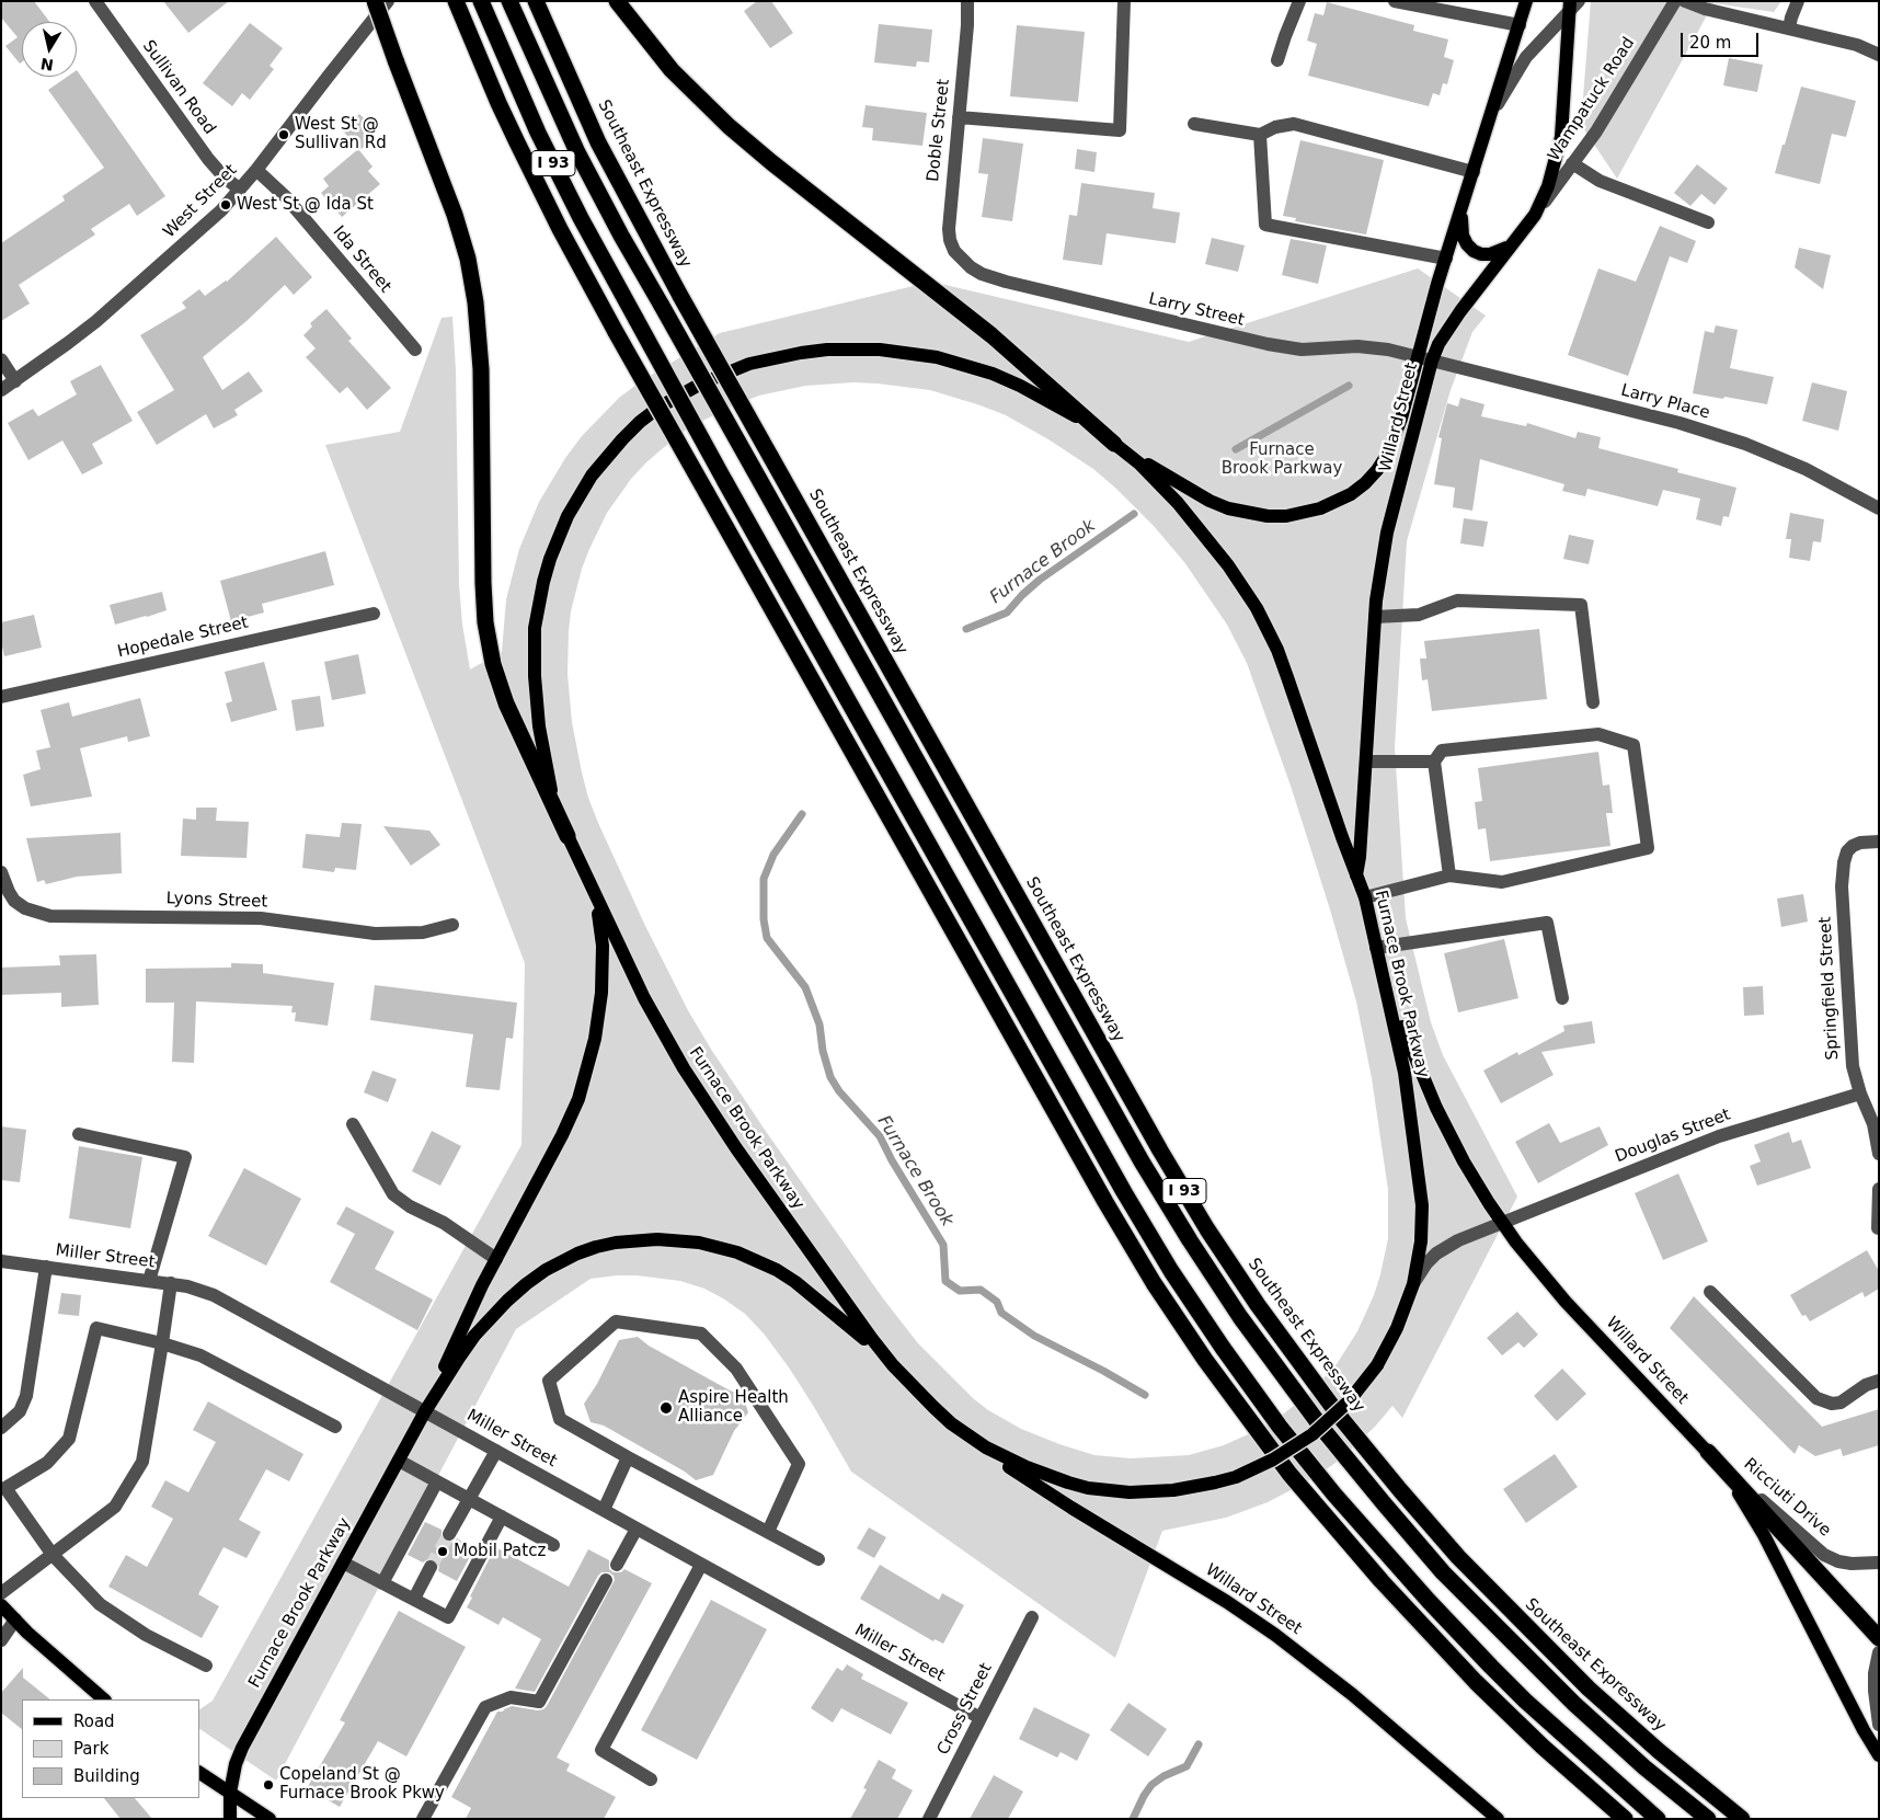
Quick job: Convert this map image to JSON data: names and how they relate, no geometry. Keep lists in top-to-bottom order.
{
  "streets": {
    "highway": ["I 93", "Southeast Expressway"],
    "main road": ["Willard Street", "Furnace Brook Parkway"],
    "street": [
      "Sullivan Road",
      "Wampatuck Road",
      "Doble Street",
      "West Street",
      "Ida Street",
      "Larry Street",
      "Larry Place",
      "Hopedale Street",
      "Lyons Street",
      "Springfield Street",
      "Douglas Street",
      "Miller Street",
      "Ricciuti Drive",
      "Cross Street"
    ]
  },
  "crossings": [
    ["Sullivan Road", "West Street"],
    ["Wampatuck Road", "Willard Street"],
    ["Doble Street", "Larry Street"],
    ["West Street", "Ida Street"],
    ["Larry Street", "Larry Place"],
    ["Larry Street", "Willard Street"],
    ["Larry Place", "Willard Street"],
    ["Willard Street", "Furnace Brook Parkway"],
    ["Willard Street", "Douglas Street"],
    ["Willard Street", "Ricciuti Drive"],
    ["Furnace Brook Parkway", "Douglas Street"],
    ["Furnace Brook Parkway", "Miller Street"],
    ["Springfield Street", "Douglas Street"],
    ["Miller Street", "Cross Street"]
  ],
  "water": ["Furnace Brook"],
  "parks": ["Furnace Brook Parkway"],
  "places": [
    "West St @ Sullivan Rd",
    "West St @ Ida St",
    "Aspire Health Alliance",
    "Mobil Patcz",
    "Copeland St @ Furnace Brook Pkwy"
  ],
  "legend": ["Road", "Park", "Building"],
  "scale_bar": "20 m",
  "north": "bottom"
}
